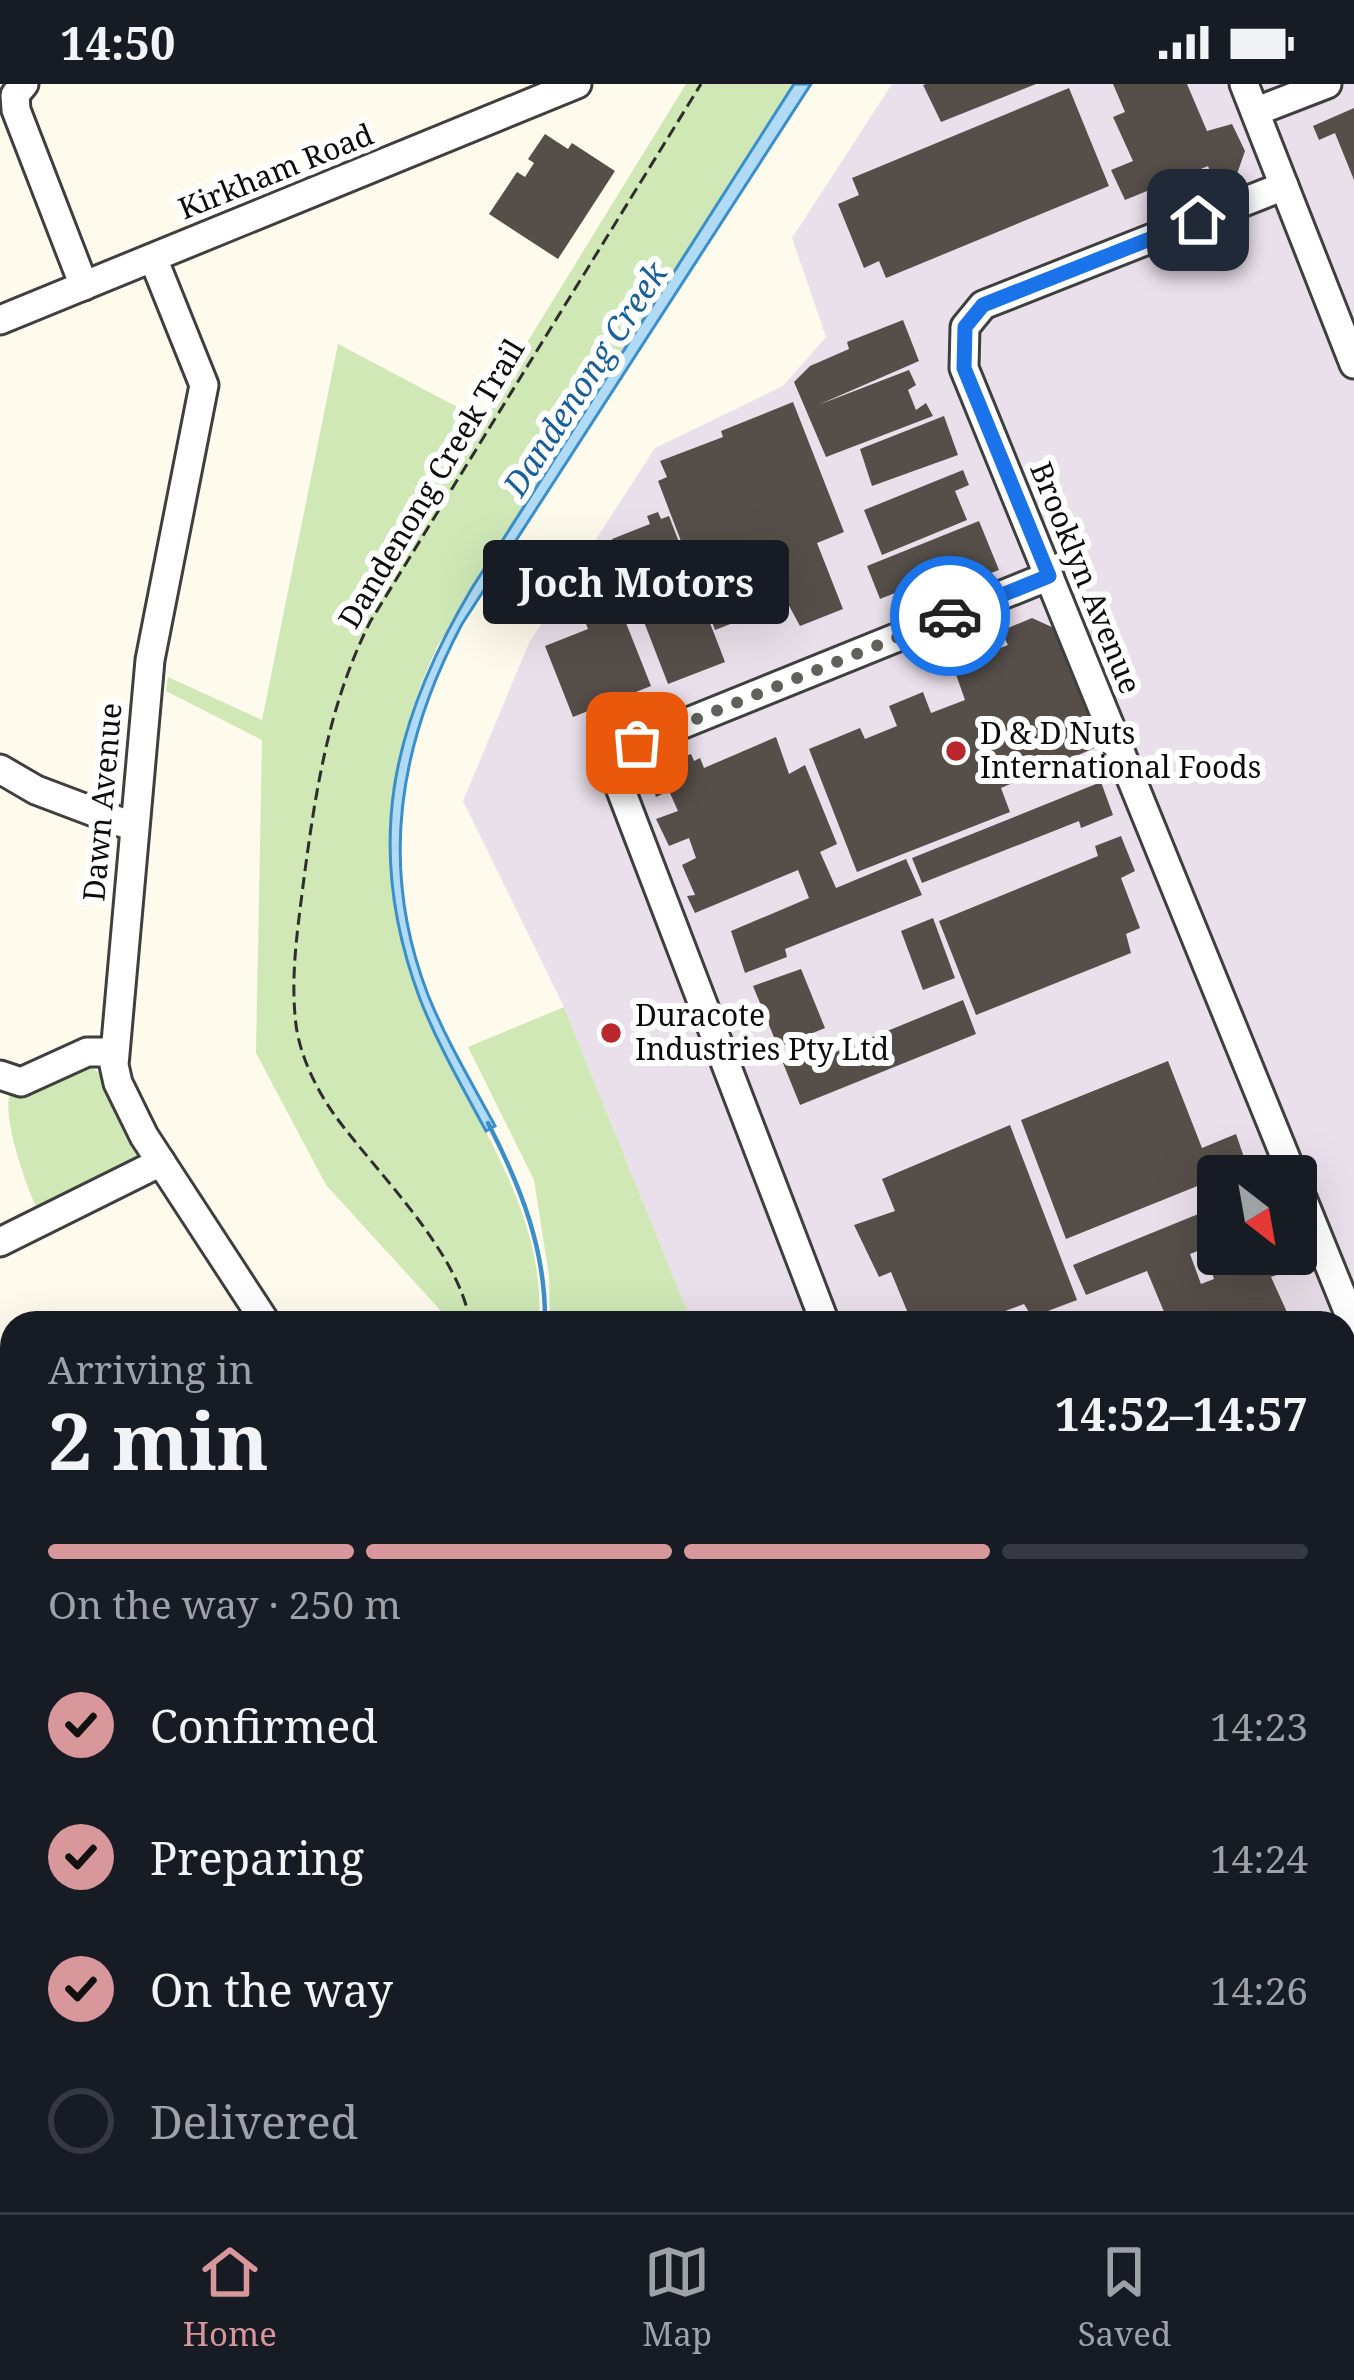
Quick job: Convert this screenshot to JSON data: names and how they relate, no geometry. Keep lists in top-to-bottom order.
{
  "streets": {
    "street": ["Kirkham Road", "Brooklyn Avenue", "Dawn Avenue"],
    "path": ["Dandenong Creek Trail"]
  },
  "crossings": [
    ["Kirkham Road", "Dawn Avenue"]
  ],
  "water": ["Dandenong Creek"],
  "places": ["Joch Motors", "D & D Nuts International Foods", "Duracote Industries Pty Ltd"],
  "north": "bottom right",
  "page": {
    "status": "14:50",
    "bubble": "Joch Motors",
    "heading": ["2 min", "Arriving in", "14:52–14:57"],
    "bar": "On the way · 250 m",
    "list": [
      ["Confirmed", "14:23"],
      ["Preparing", "14:24"],
      ["On the way", "14:26"],
      "Delivered"
    ],
    "tabs": ["Home", "Map", "Saved"]
  }
}
